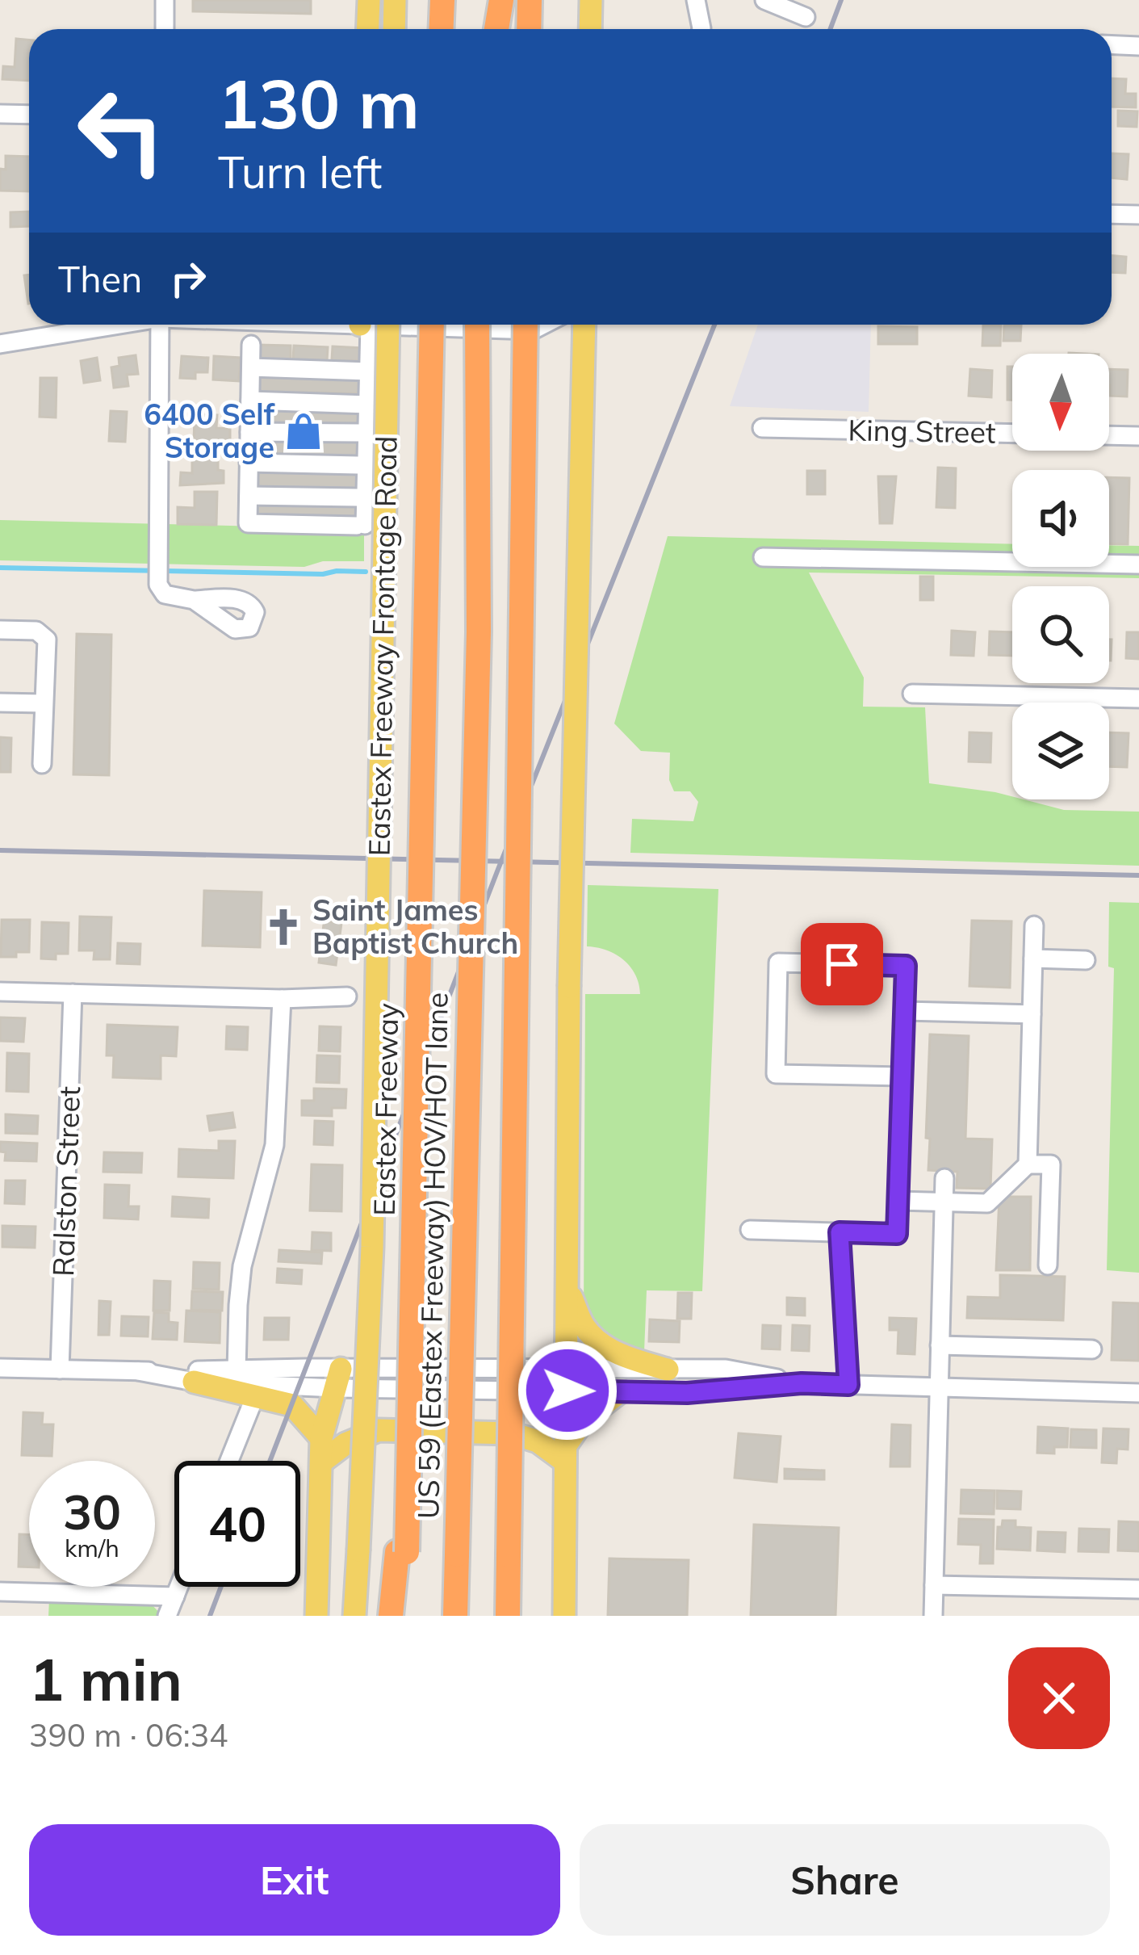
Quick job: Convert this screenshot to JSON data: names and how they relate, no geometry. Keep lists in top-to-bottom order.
{
  "streets": {
    "highway": ["Eastex Freeway", "US 59 (Eastex Freeway) HOV/HOT lane"],
    "main road": ["Eastex Freeway Frontage Road"],
    "street": ["King Street", "Ralston Street"]
  },
  "places": {
    "shop": ["6400 Self Storage"],
    "church": ["Saint James Baptist Church"]
  },
  "north": "bottom",
  "page": {
    "turn": ["130 m", "Turn left"],
    "then": "Then",
    "speed": "30 km/h",
    "limit": "40",
    "heading": ["1 min", "390 m · 06:34"],
    "buttons": ["Exit", "Share"]
  }
}
